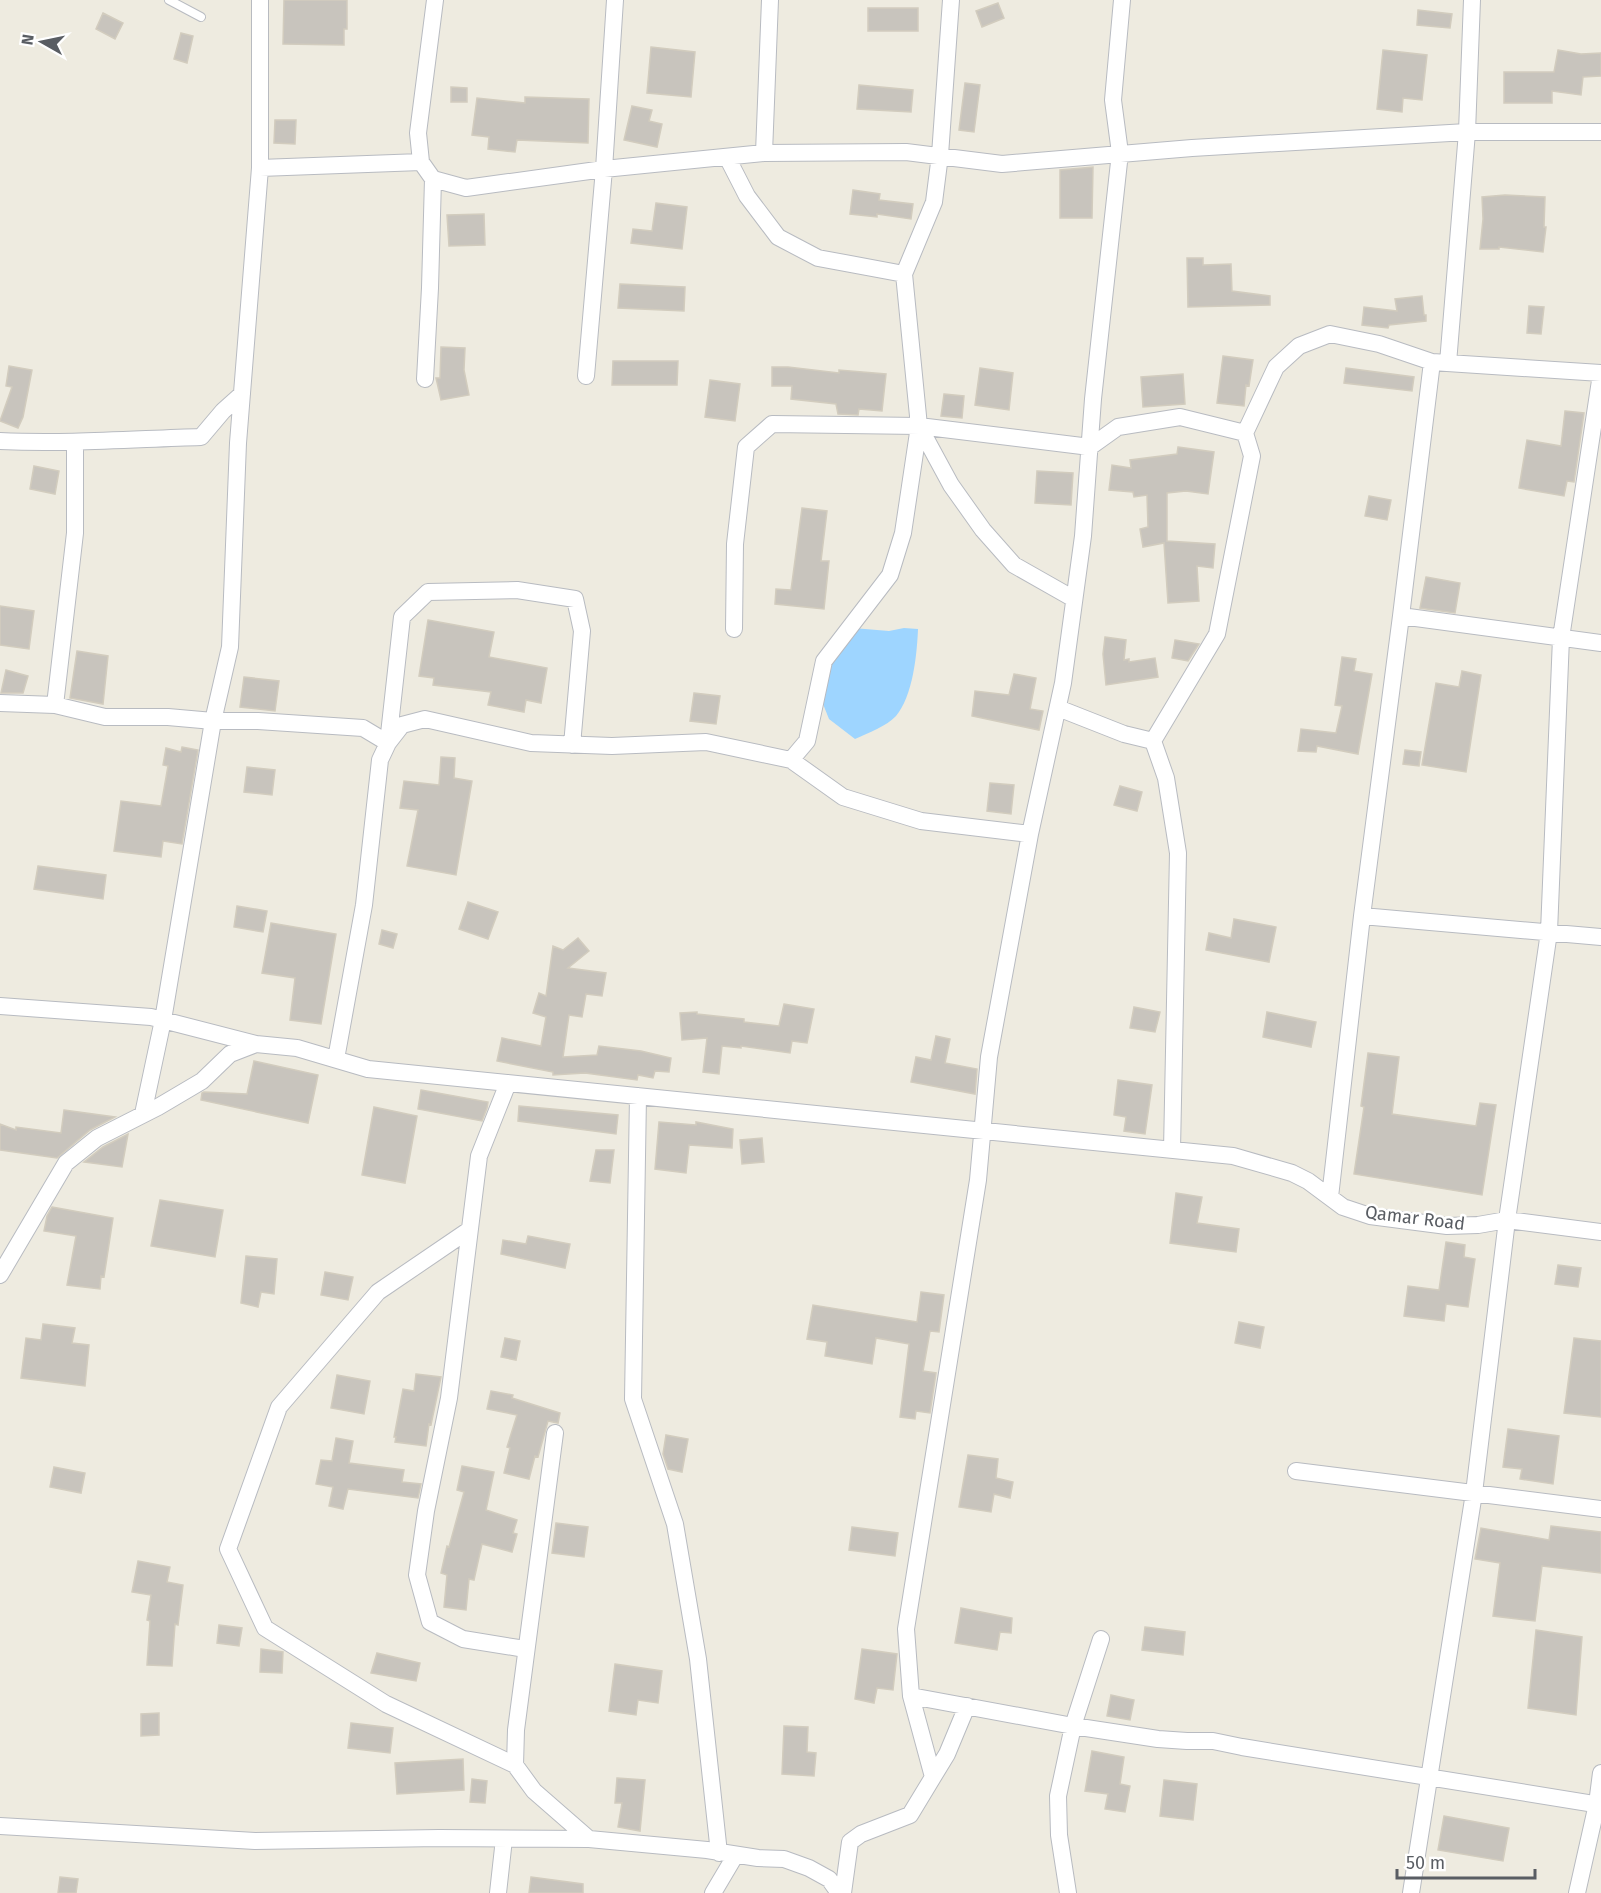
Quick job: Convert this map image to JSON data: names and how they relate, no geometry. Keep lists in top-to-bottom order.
{
  "streets": {
    "street": ["Qamar Road"]
  },
  "scale_bar": "50 m",
  "north": "left"
}
